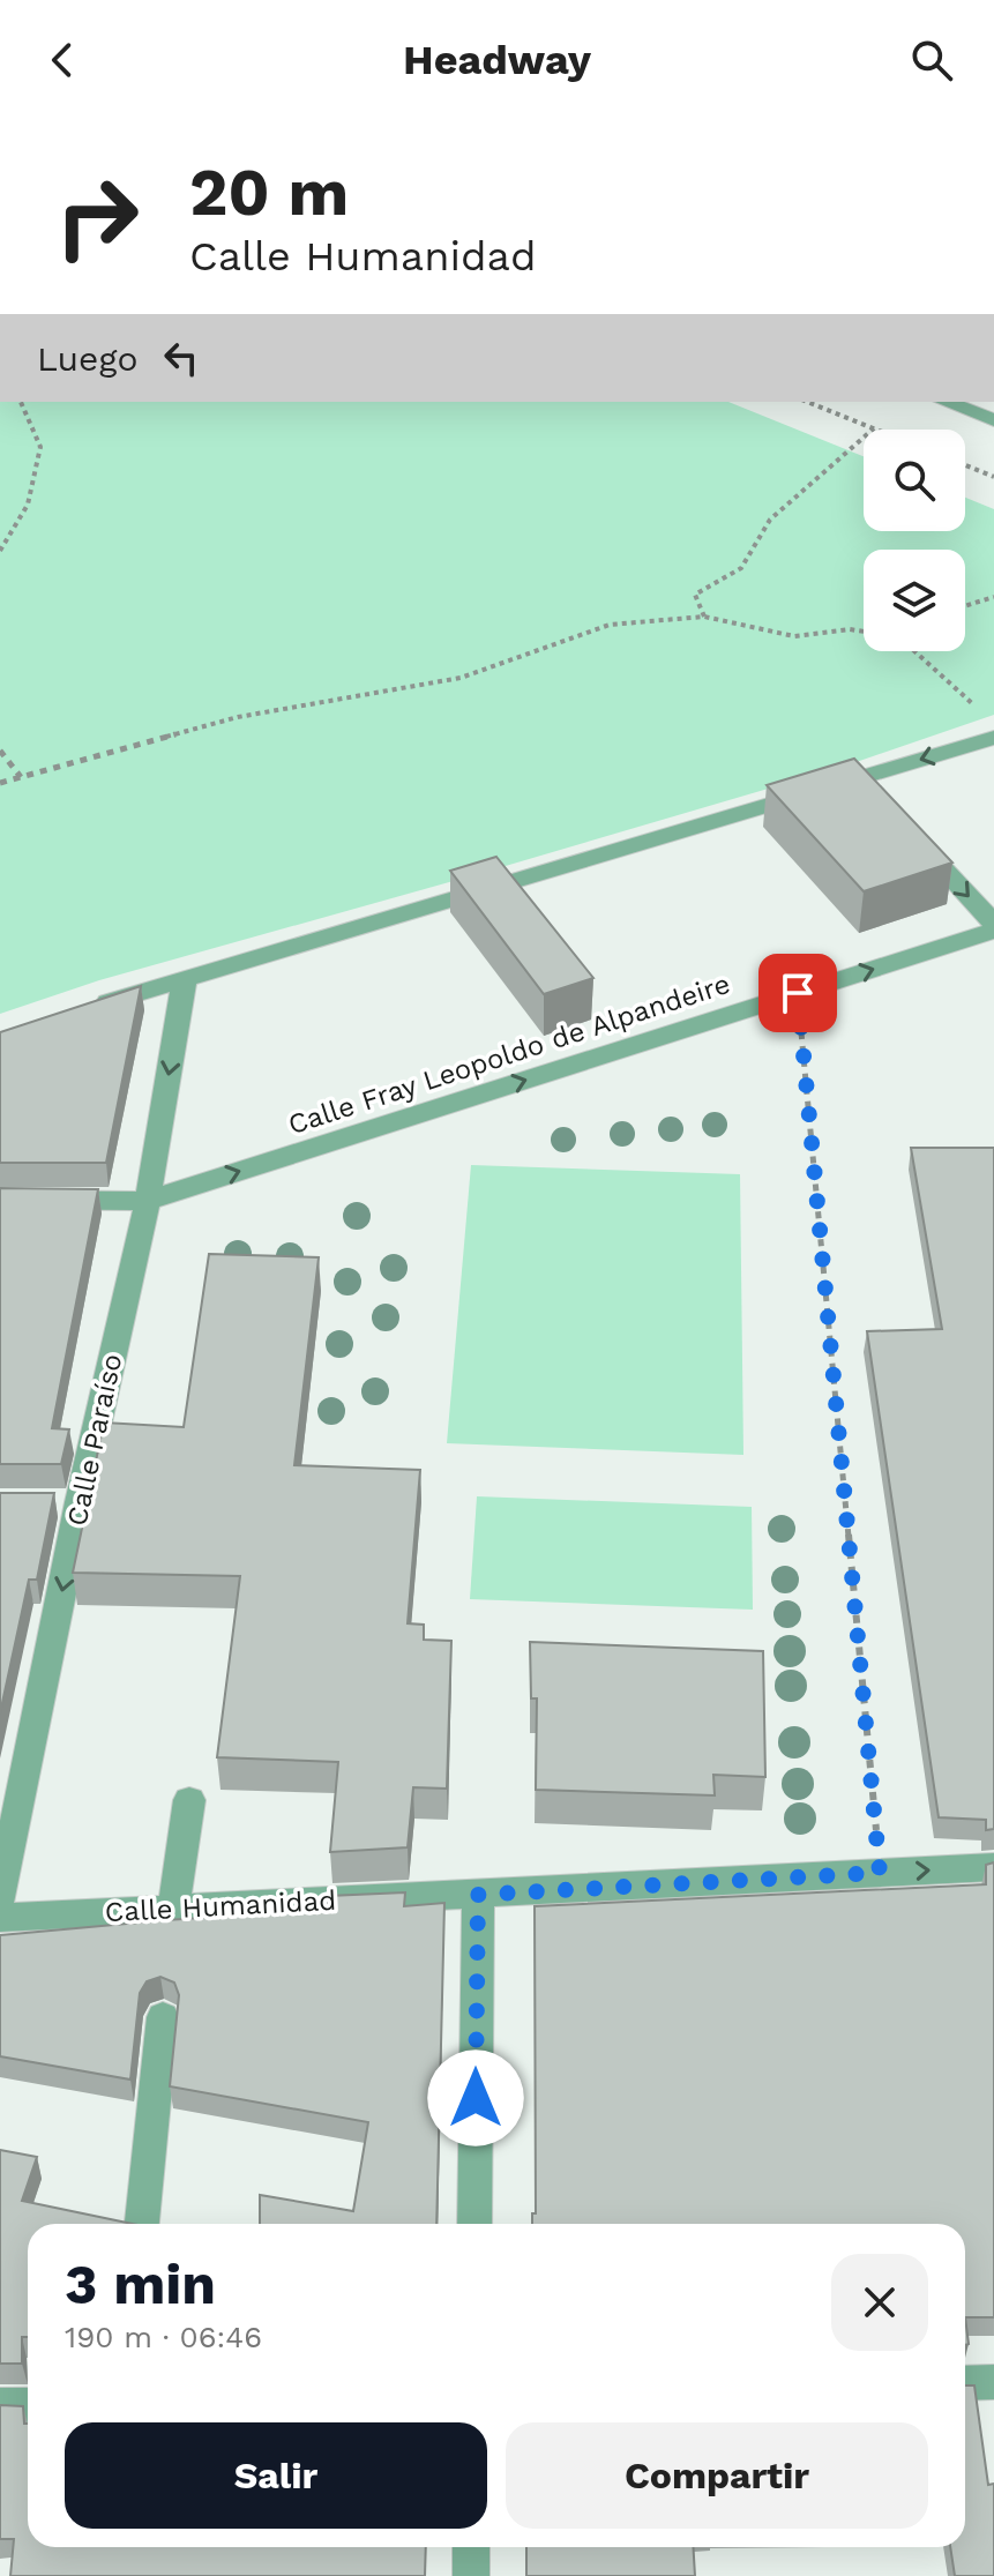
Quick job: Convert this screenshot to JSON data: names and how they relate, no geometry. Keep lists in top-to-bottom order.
{
  "streets": {
    "street": ["Calle Fray Leopoldo de Alpandeire", "Calle Paraíso", "Calle Humanidad"]
  },
  "crossings": [
    ["Calle Fray Leopoldo de Alpandeire", "Calle Paraíso"]
  ],
  "one_way": ["Calle Paraíso"],
  "page": {
    "header": "Headway",
    "turn": ["20 m", "Calle Humanidad"],
    "then": "Luego",
    "heading": ["3 min", "190 m · 06:46"],
    "buttons": ["Salir", "Compartir"]
  }
}
